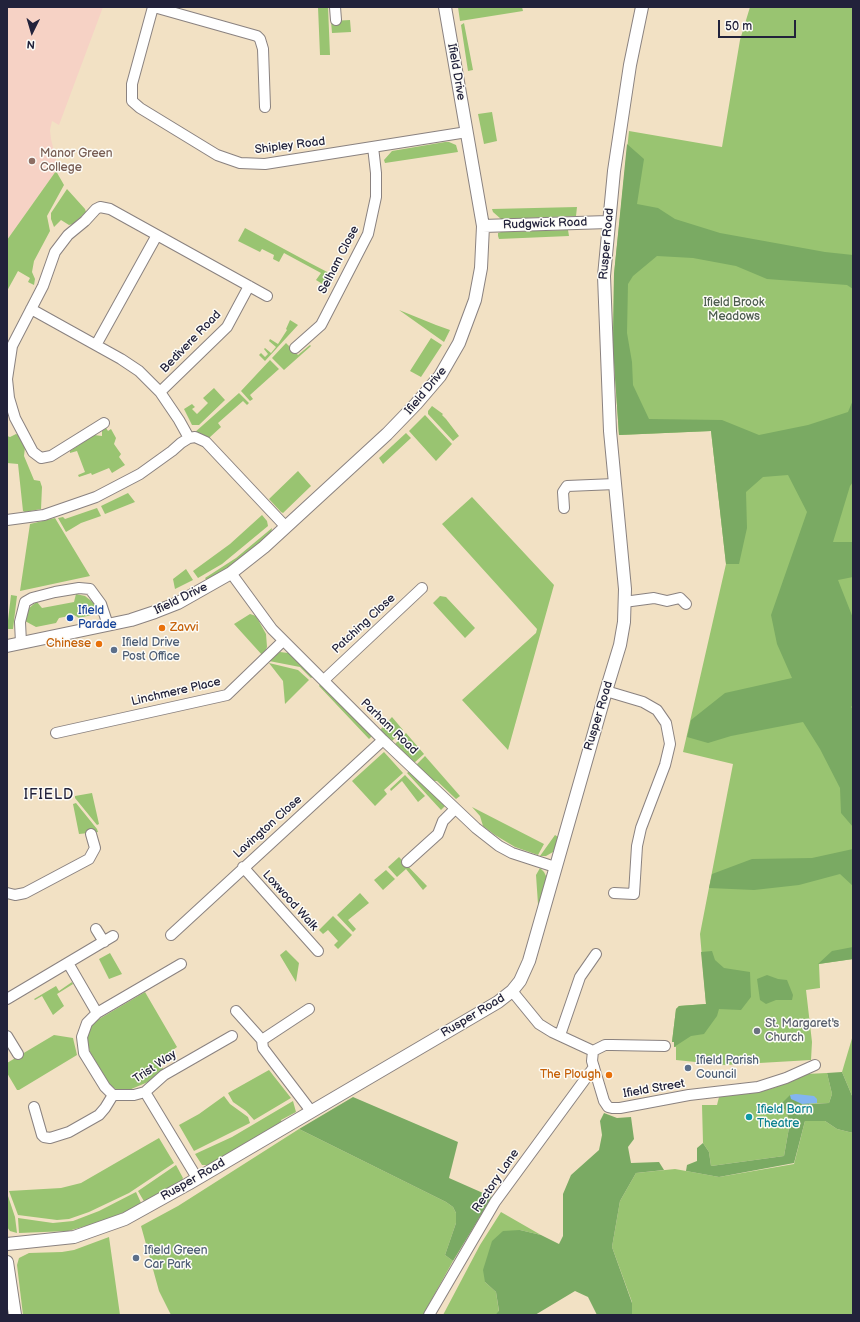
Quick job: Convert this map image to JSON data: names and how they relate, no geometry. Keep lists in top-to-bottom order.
{
  "streets": {
    "street": [
      "Ifield Drive",
      "Shipley Road",
      "Rudgwick Road",
      "Rusper Road",
      "Selham Close",
      "Bedivere Road",
      "Patching Close",
      "Linchmere Place",
      "Parham Road",
      "Lavington Close",
      "Loxwood Walk",
      "Trist Way",
      "Ifield Street",
      "Rectory Lane"
    ]
  },
  "crossings": [
    ["Ifield Drive", "Shipley Road"],
    ["Ifield Drive", "Rudgwick Road"],
    ["Ifield Drive", "Parham Road"],
    ["Shipley Road", "Selham Close"],
    ["Rudgwick Road", "Rusper Road"],
    ["Rusper Road", "Parham Road"],
    ["Patching Close", "Parham Road"],
    ["Linchmere Place", "Parham Road"],
    ["Parham Road", "Lavington Close"],
    ["Lavington Close", "Loxwood Walk"],
    ["Ifield Street", "Rectory Lane"]
  ],
  "districts": ["IFIELD"],
  "parks": ["Ifield Brook Meadows"],
  "places": [
    "Manor Green College",
    "Ifield Parade",
    "Zavvi",
    "Chinese",
    "Ifield Drive Post Office",
    "St. Margaret's Church",
    "Ifield Parish Council",
    "The Plough",
    "Ifield Barn Theatre",
    "Ifield Green Car Park"
  ],
  "scale_bar": "50 m",
  "north": "bottom"
}
